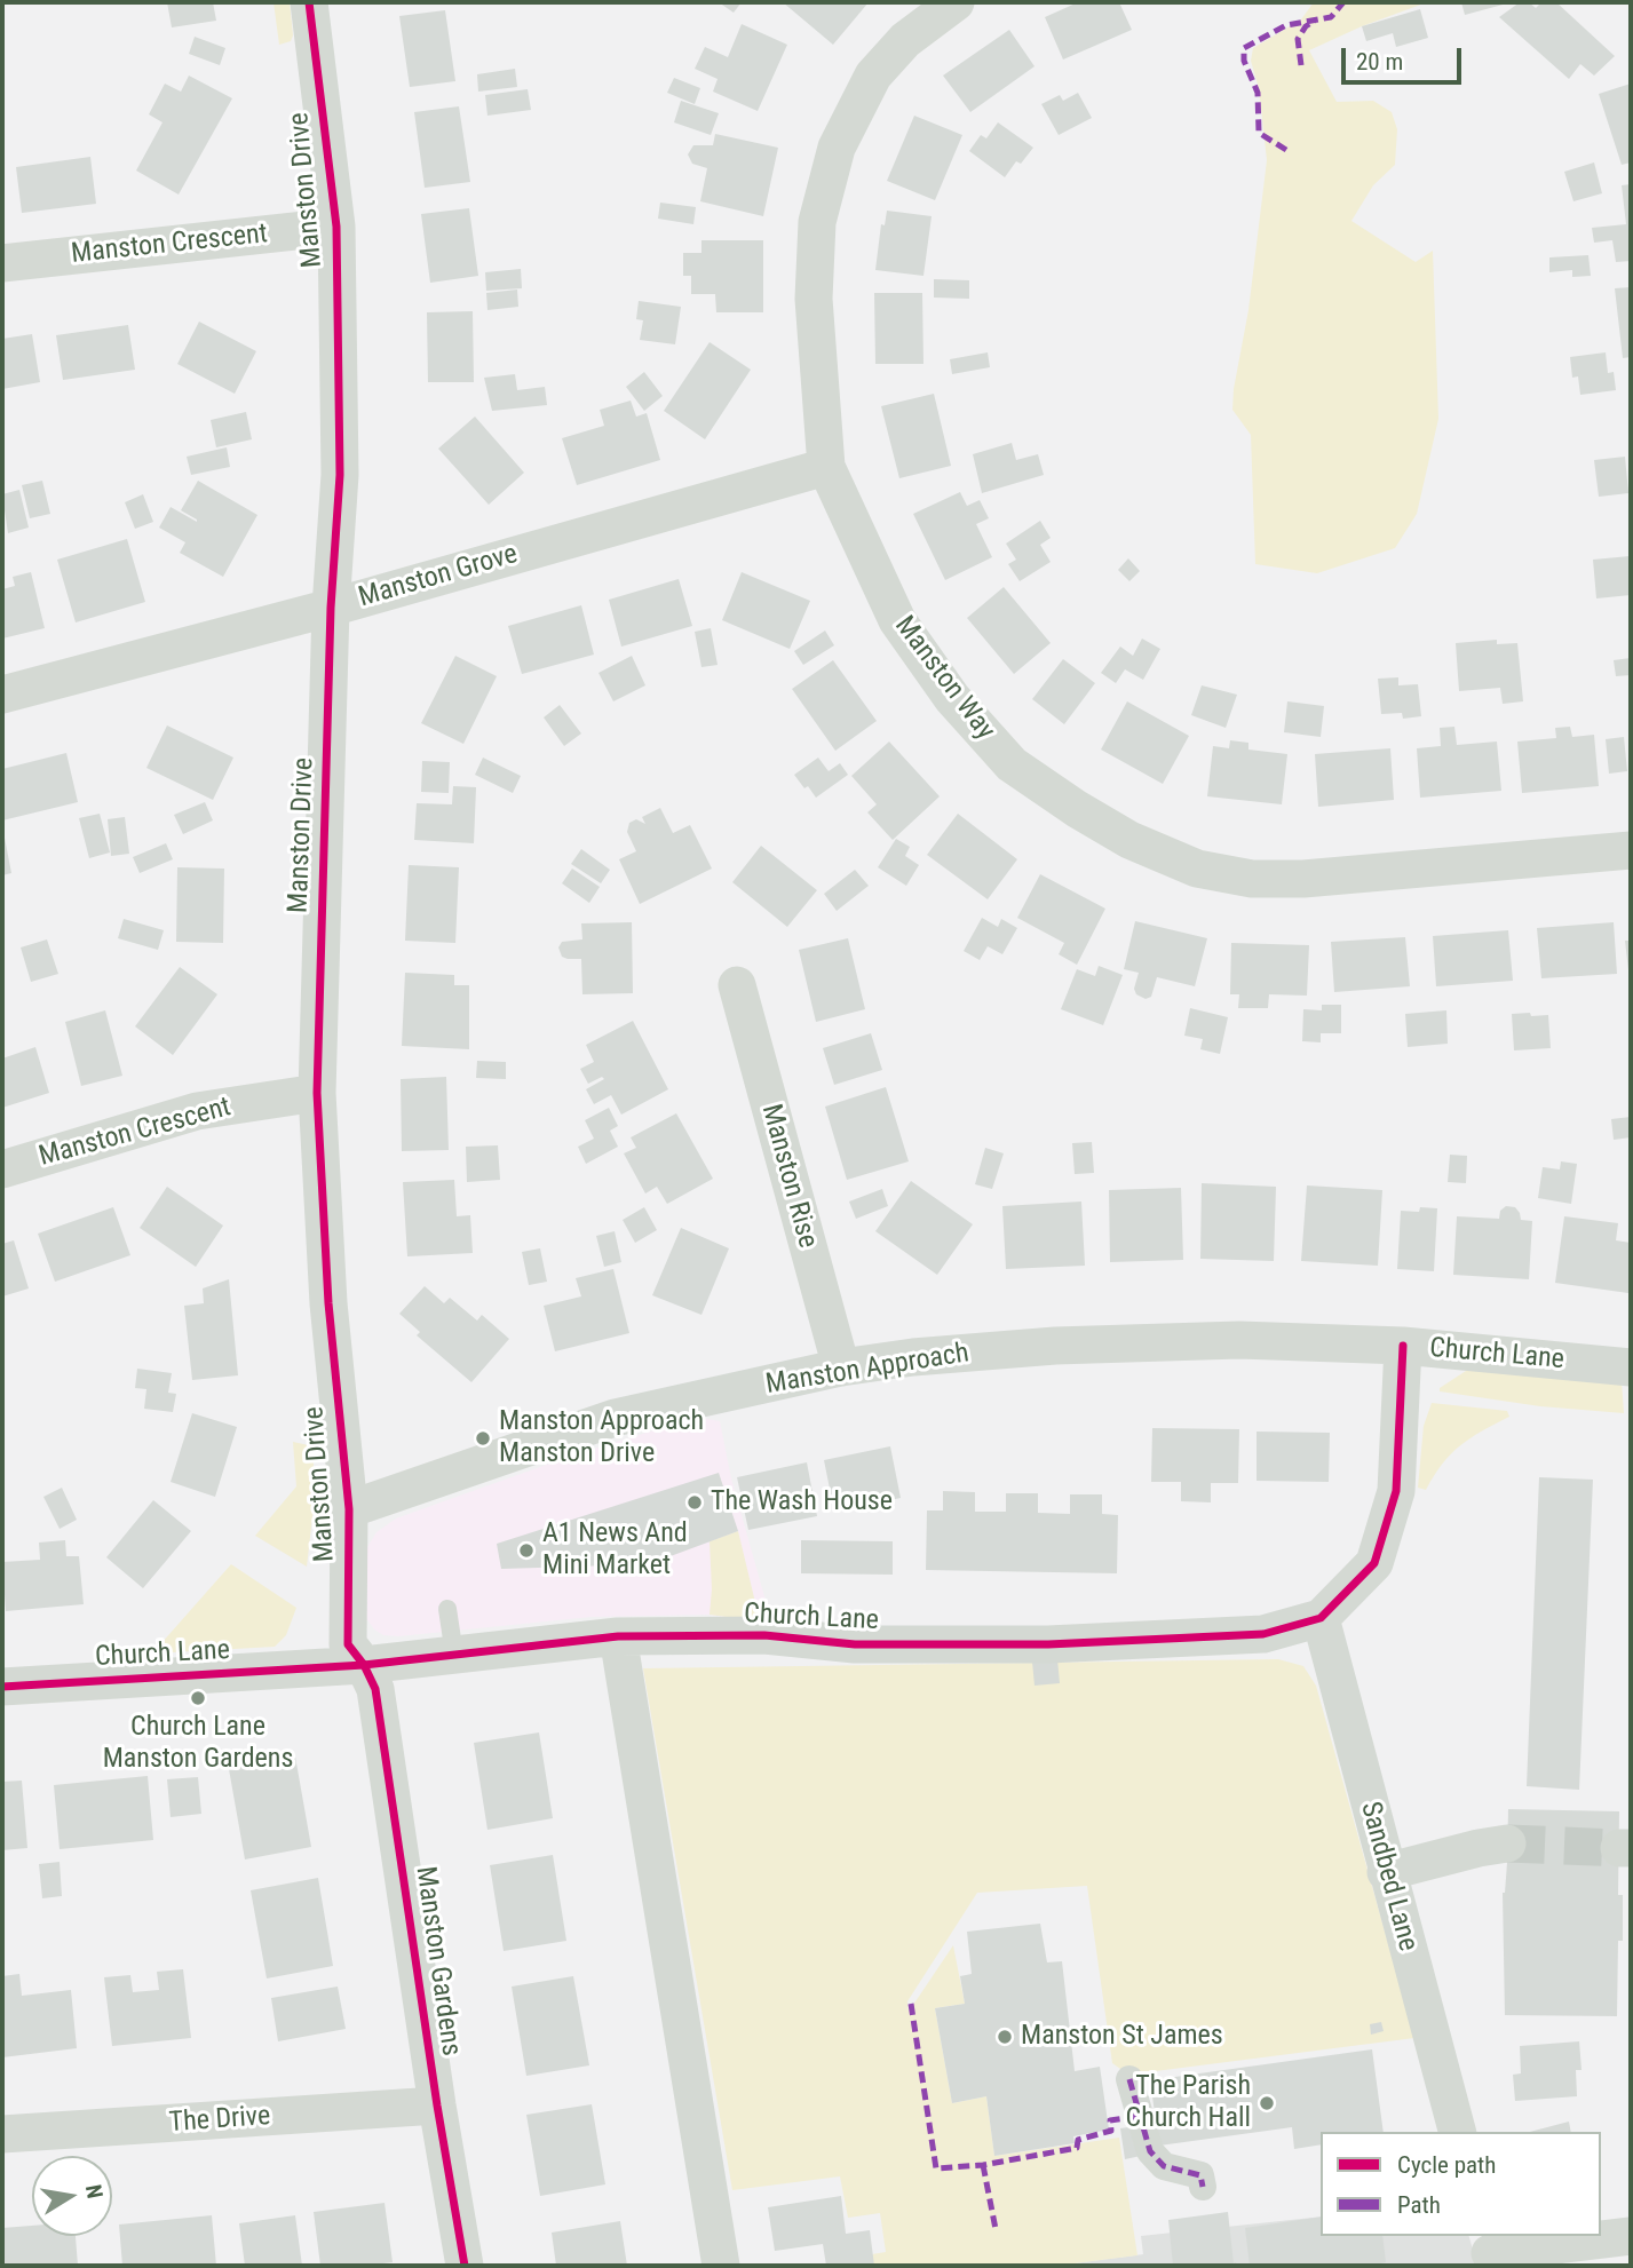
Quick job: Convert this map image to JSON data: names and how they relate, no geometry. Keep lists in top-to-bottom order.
{
  "streets": {
    "street": [
      "Manston Drive",
      "Manston Crescent",
      "Manston Grove",
      "Manston Way",
      "Manston Rise",
      "Church Lane",
      "Manston Approach",
      "Sandbed Lane",
      "Manston Gardens",
      "The Drive"
    ]
  },
  "crossings": [
    ["Manston Drive", "Manston Crescent"],
    ["Manston Drive", "Manston Grove"],
    ["Manston Drive", "Church Lane"],
    ["Manston Drive", "Manston Approach"],
    ["Manston Drive", "Manston Gardens"],
    ["Manston Grove", "Manston Way"],
    ["Manston Rise", "Manston Approach"],
    ["Church Lane", "Manston Approach"],
    ["Church Lane", "Sandbed Lane"],
    ["Church Lane", "Manston Gardens"],
    ["Manston Gardens", "The Drive"]
  ],
  "places": [
    "Manston Approach Manston Drive",
    "The Wash House",
    "A1 News And Mini Market",
    "Church Lane Manston Gardens",
    "Manston St James",
    "The Parish Church Hall"
  ],
  "legend": ["Cycle path", "Path"],
  "scale_bar": "20 m",
  "north": "right"
}
